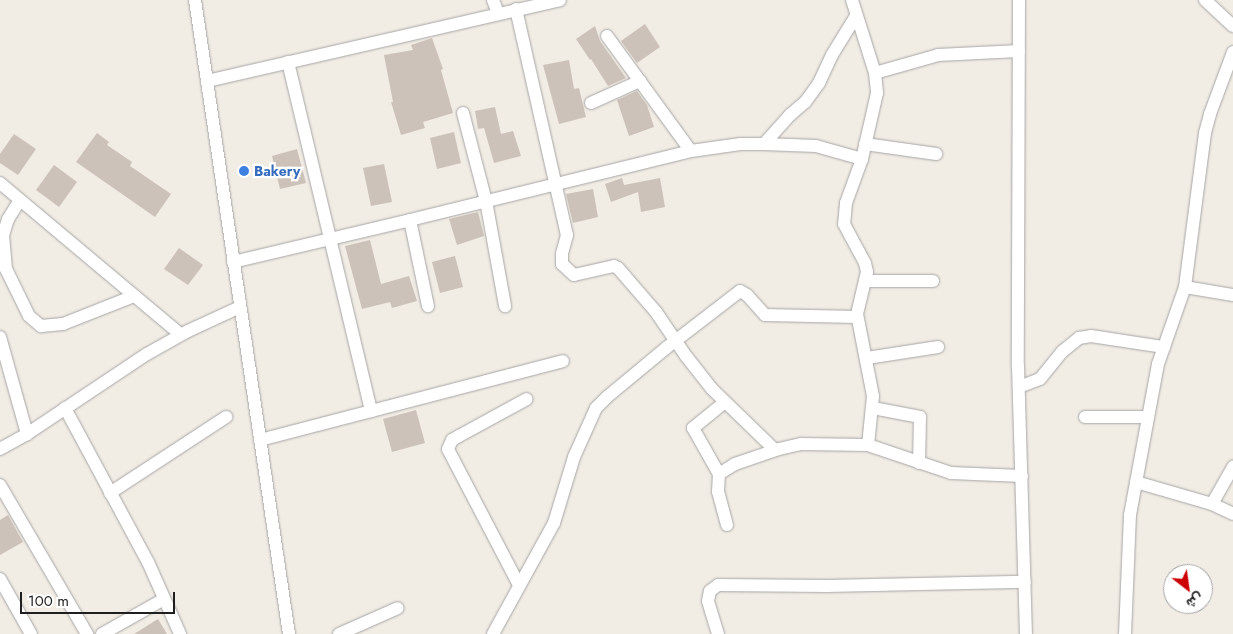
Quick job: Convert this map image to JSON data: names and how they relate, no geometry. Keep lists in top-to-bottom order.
{
  "places": ["Bakery"],
  "scale_bar": "100 m",
  "north": "bottom right"
}
